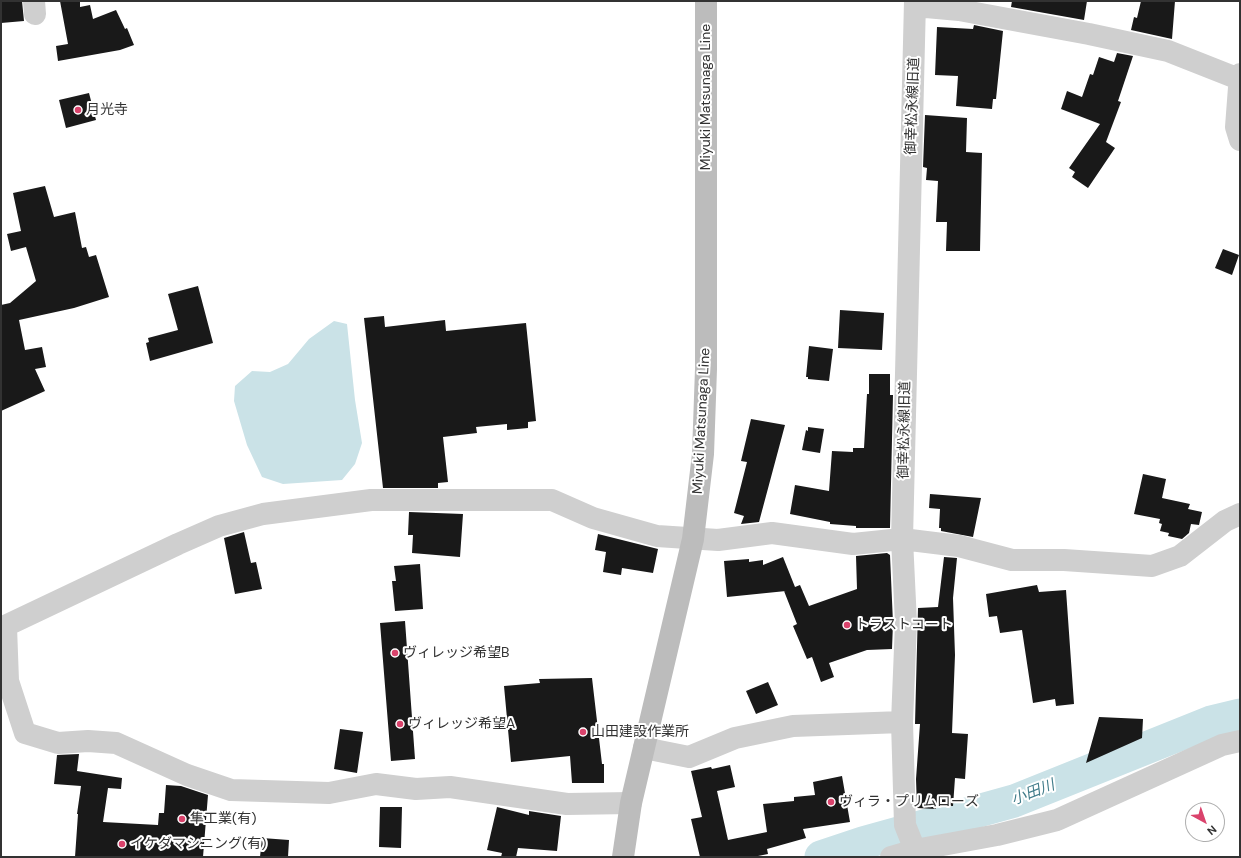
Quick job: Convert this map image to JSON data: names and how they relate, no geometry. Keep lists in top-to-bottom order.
{
  "streets": {
    "main road": ["Miyuki Matsunaga Line"],
    "street": ["御幸松永線旧道"]
  },
  "water": ["小田川"],
  "places": [
    "月光寺",
    "トラストコート",
    "ヴィレッジ希望B",
    "ヴィレッジ希望A",
    "山田建設作業所",
    "ヴィラ・プリムローズ",
    "隼工業(有)",
    "イケダマシニング(有)"
  ],
  "north": "bottom right"
}
